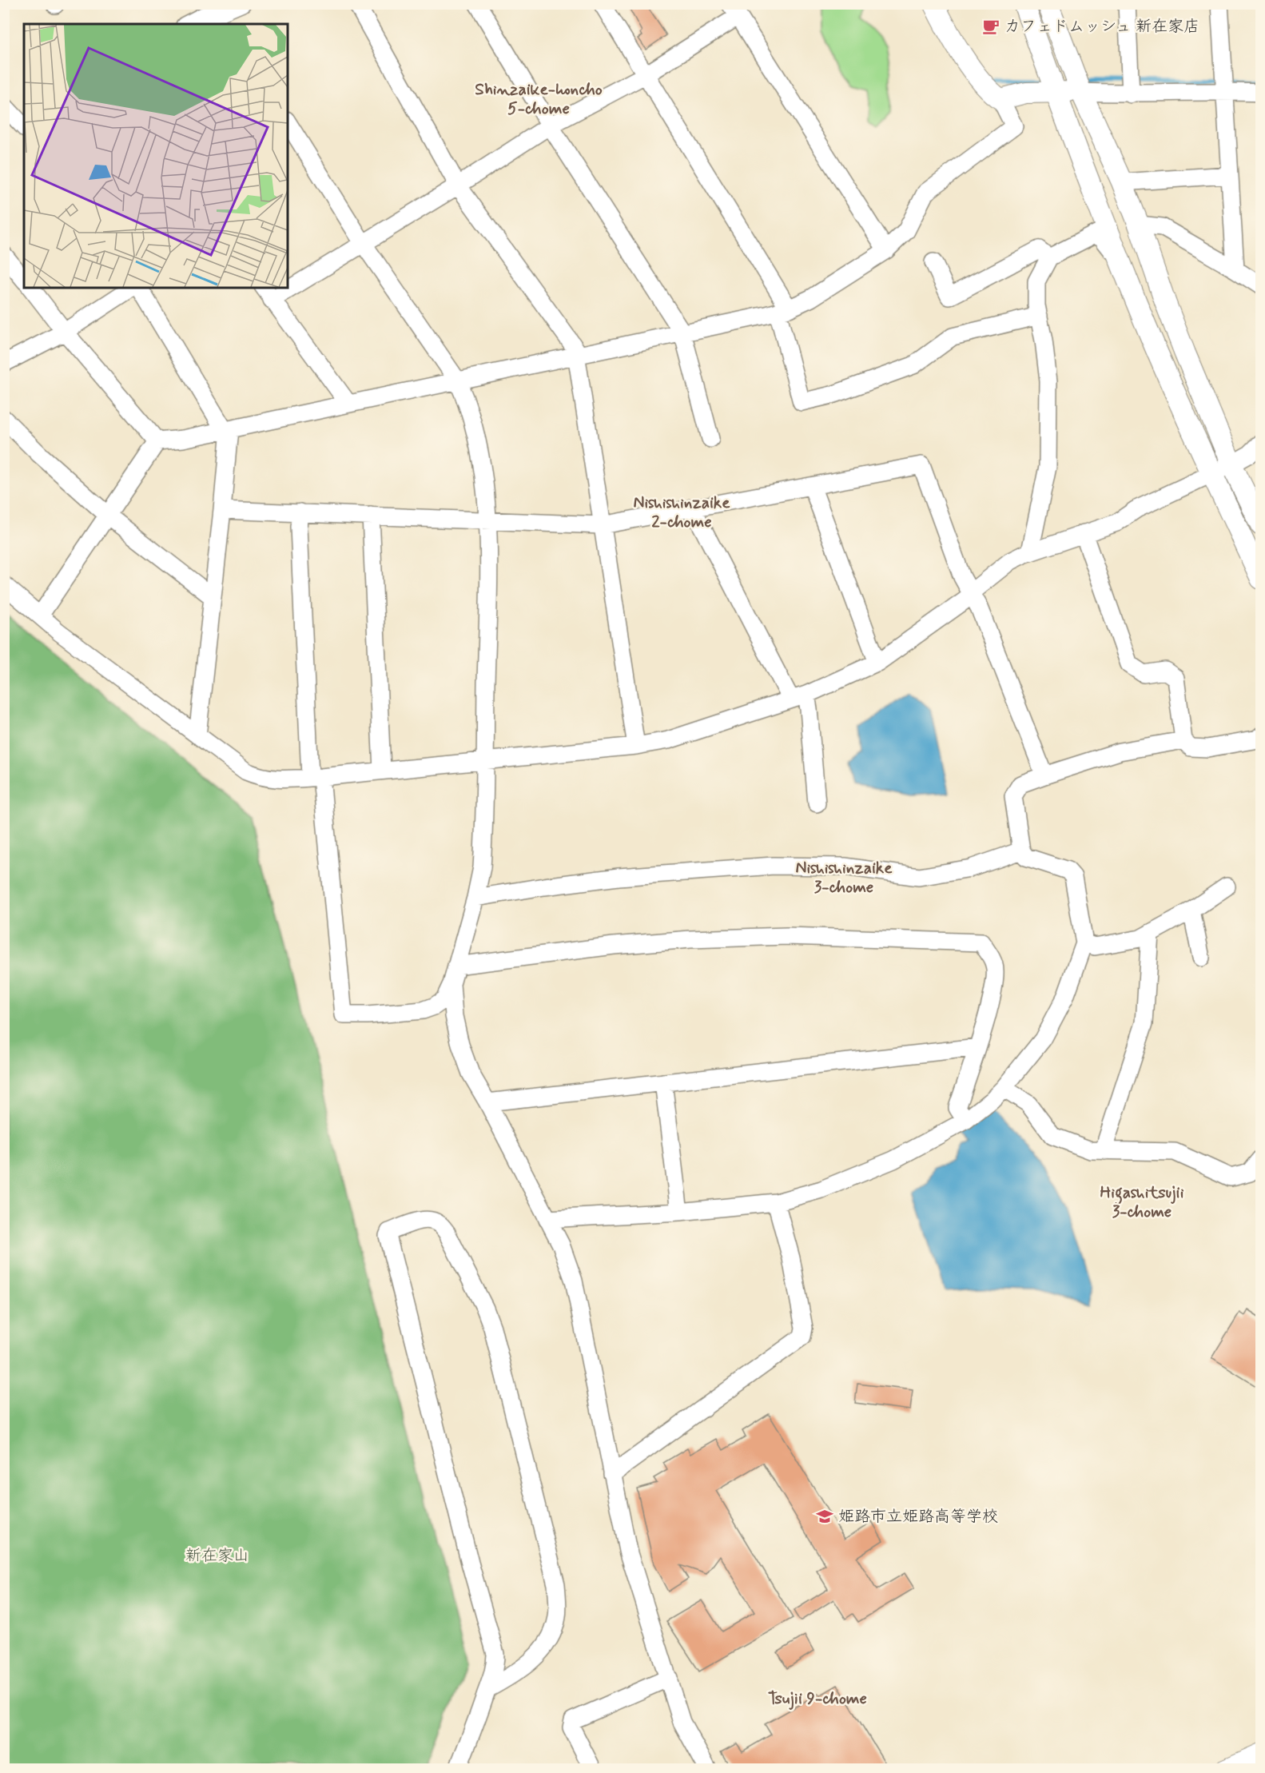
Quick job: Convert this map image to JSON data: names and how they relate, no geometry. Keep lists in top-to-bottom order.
{
  "districts": [
    "Shinzaike-honcho 5-chome",
    "Nishishinzaike 2-chome",
    "Nishishinzaike 3-chome",
    "Higashitsujii 3-chome",
    "Tsujii 9-chome"
  ],
  "parks": ["新在家山"],
  "places": {
    "cafe": ["カフェドムッシュ 新在家店"],
    "school or university": ["姫路市立姫路高等学校"]
  }
}
